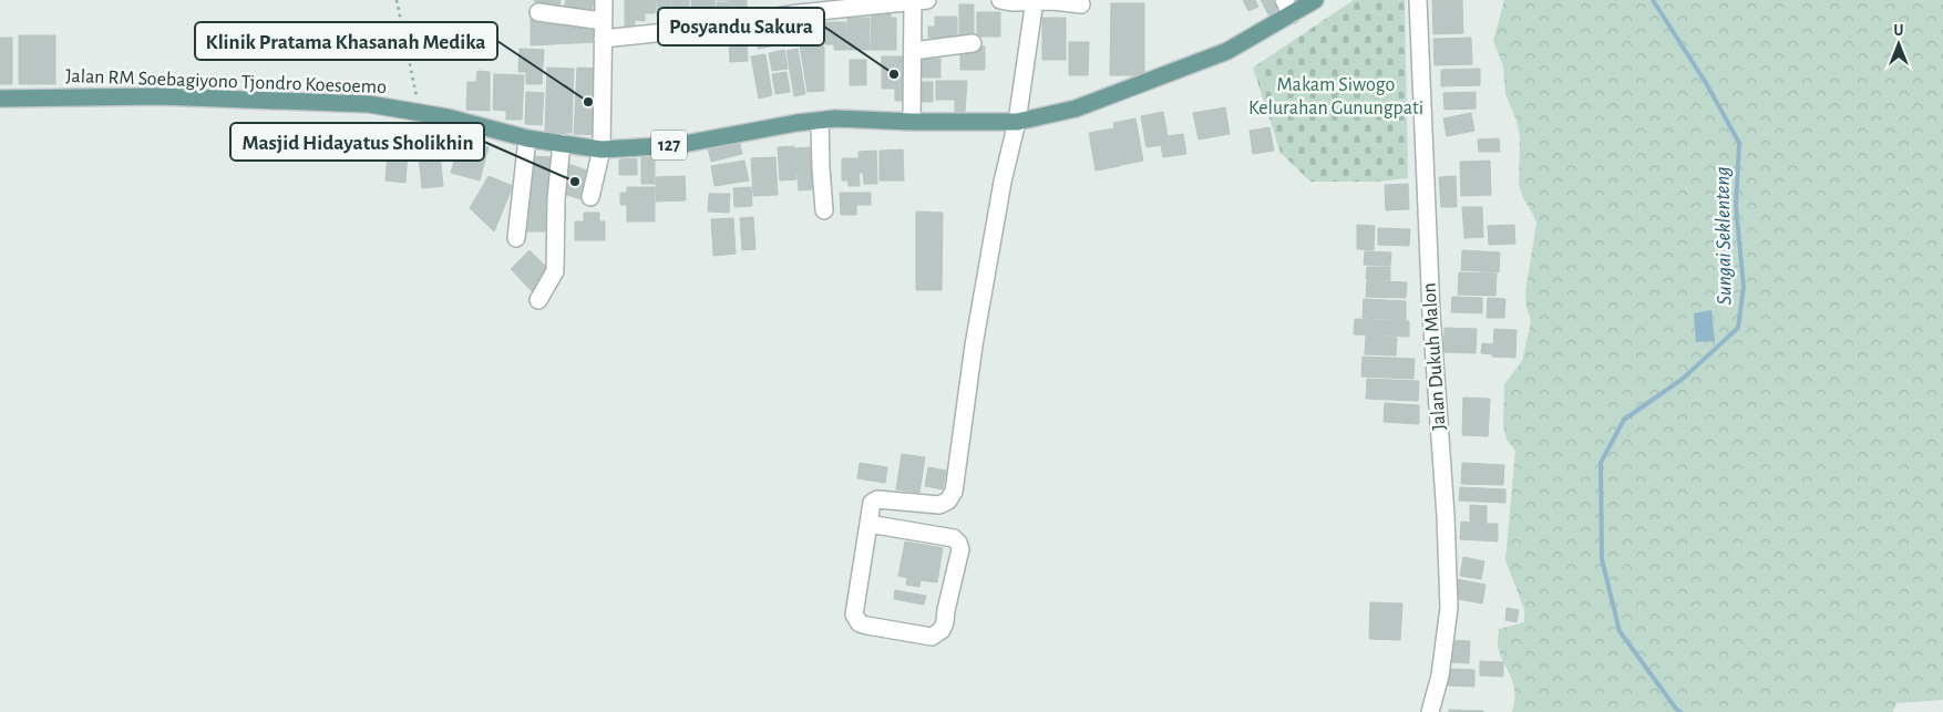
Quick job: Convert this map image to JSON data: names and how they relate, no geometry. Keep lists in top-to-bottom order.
{
  "streets": {
    "main road": ["Jalan RM Soebagiyono Tjondro Koesoemo", "127"],
    "street": ["Jalan Dukuh Malon"]
  },
  "water": ["Sungai Seklenteng"],
  "parks": ["Makam Siwogo Kelurahan Gunungpati"],
  "places": ["Posyandu Sakura", "Klinik Pratama Khasanah Medika", "Masjid Hidayatus Sholikhin"],
  "north": "top"
}
